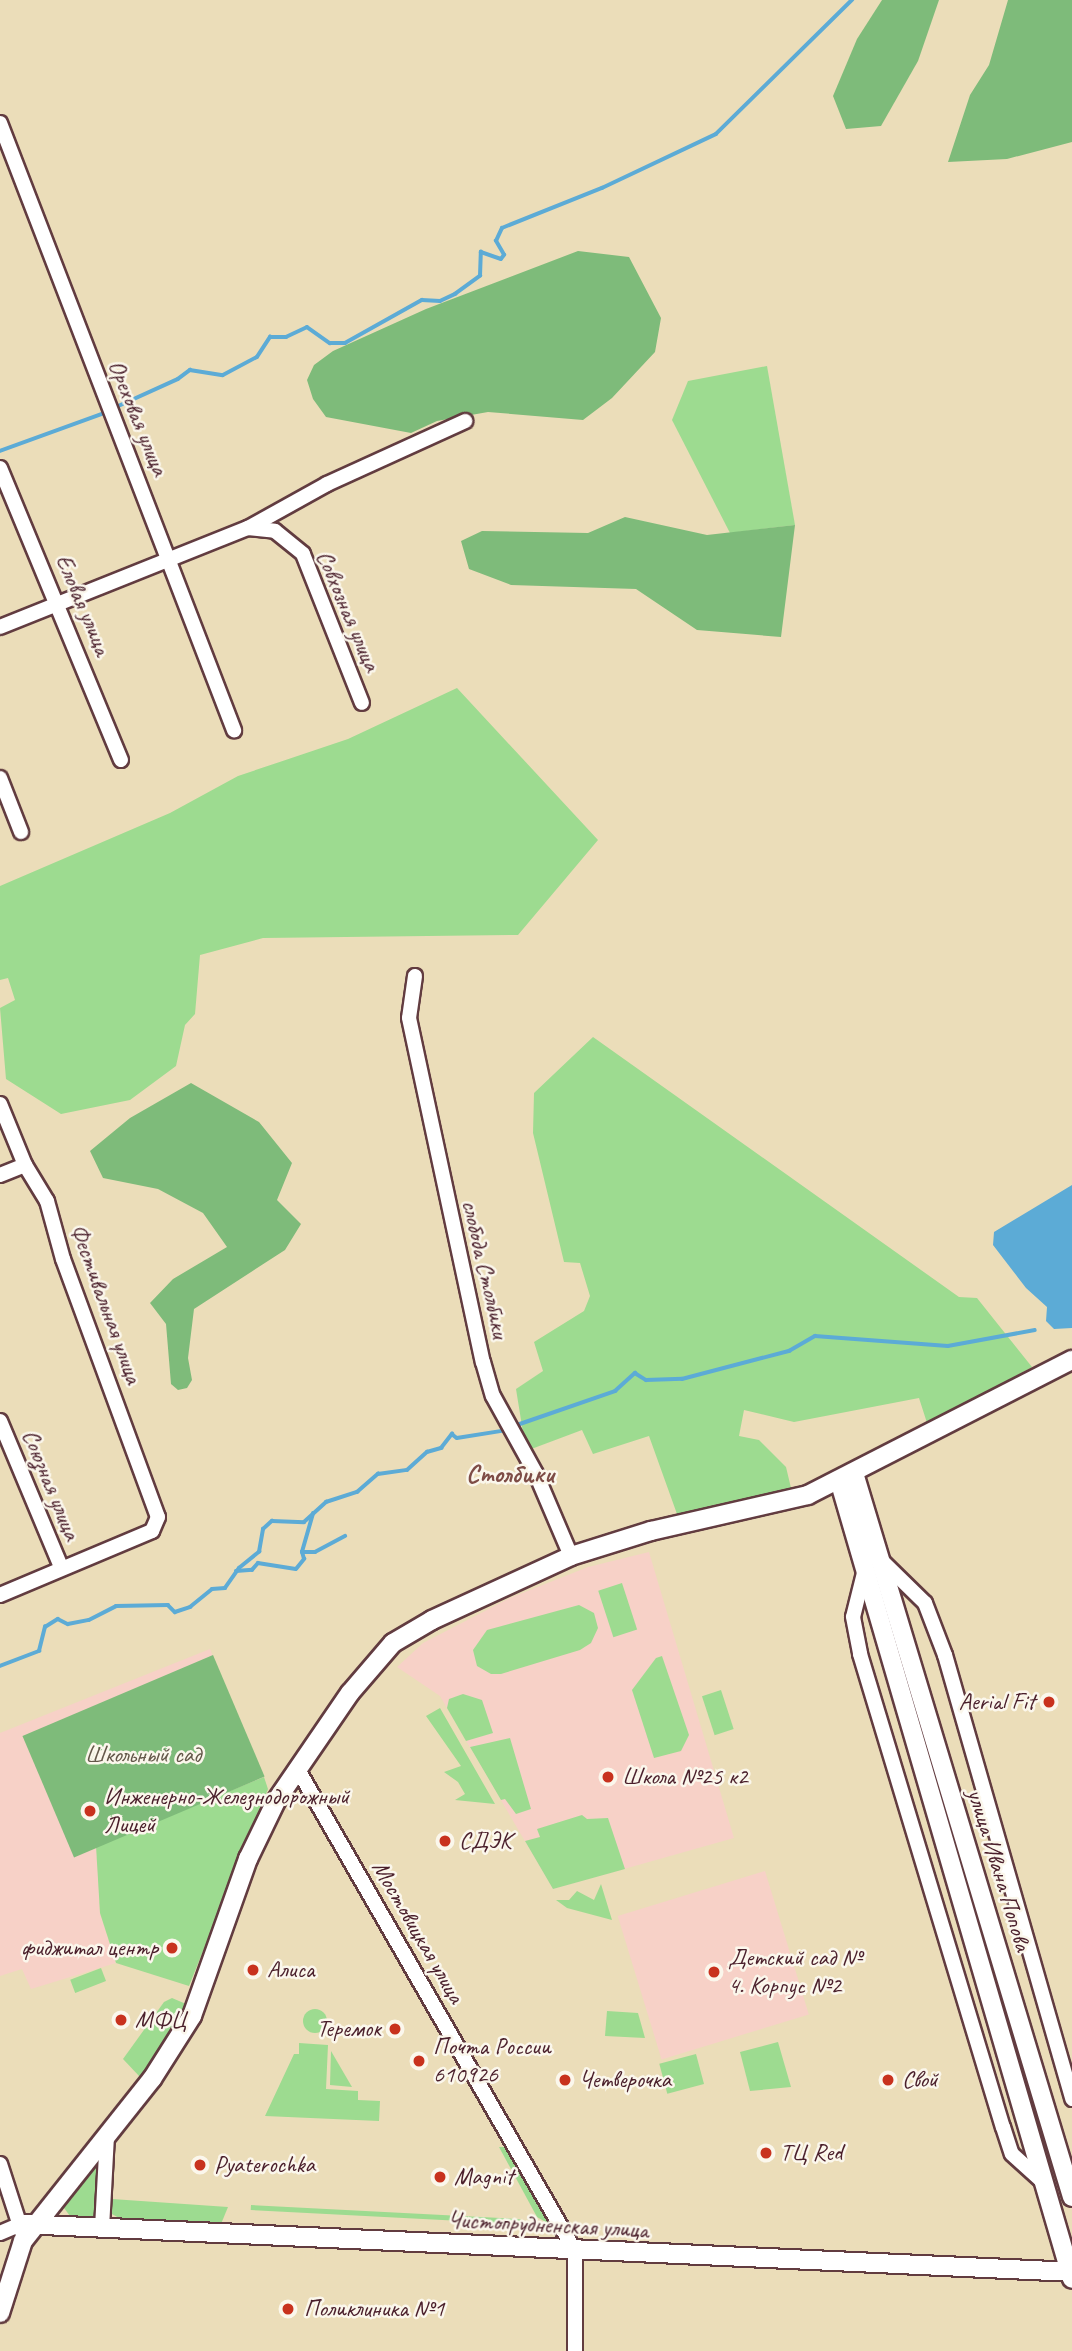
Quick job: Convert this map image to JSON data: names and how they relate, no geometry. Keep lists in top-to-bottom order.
{
  "streets": {
    "main road": ["улица Ивана Попова", "Чистопрудненская улица"],
    "street": [
      "Ореховая улица",
      "Еловая улица",
      "Совхозная улица",
      "слобода Столбики",
      "Фестивальная улица",
      "Союзная улица",
      "Мостовицкая улица"
    ]
  },
  "crossings": [
    ["Фестивальная улица", "Союзная улица"],
    ["улица Ивана Попова", "Чистопрудненская улица"],
    ["Мостовицкая улица", "Чистопрудненская улица"]
  ],
  "districts": ["Столбики"],
  "parks": ["Школьный сад"],
  "places": [
    "Aerial Fit",
    "Школа №25 к2",
    "Инженерно-Железнодорожный Лицей",
    "СДЭК",
    "фиджитал центр",
    "Алиса",
    "Детский сад № 4. Корпус №2",
    "МФЦ",
    "Теремок",
    "Почта России 610926",
    "Четверочка",
    "Свой",
    "ТЦ Red",
    "Pyaterochka",
    "Magnit",
    "Поликлиника №1"
  ]
}
